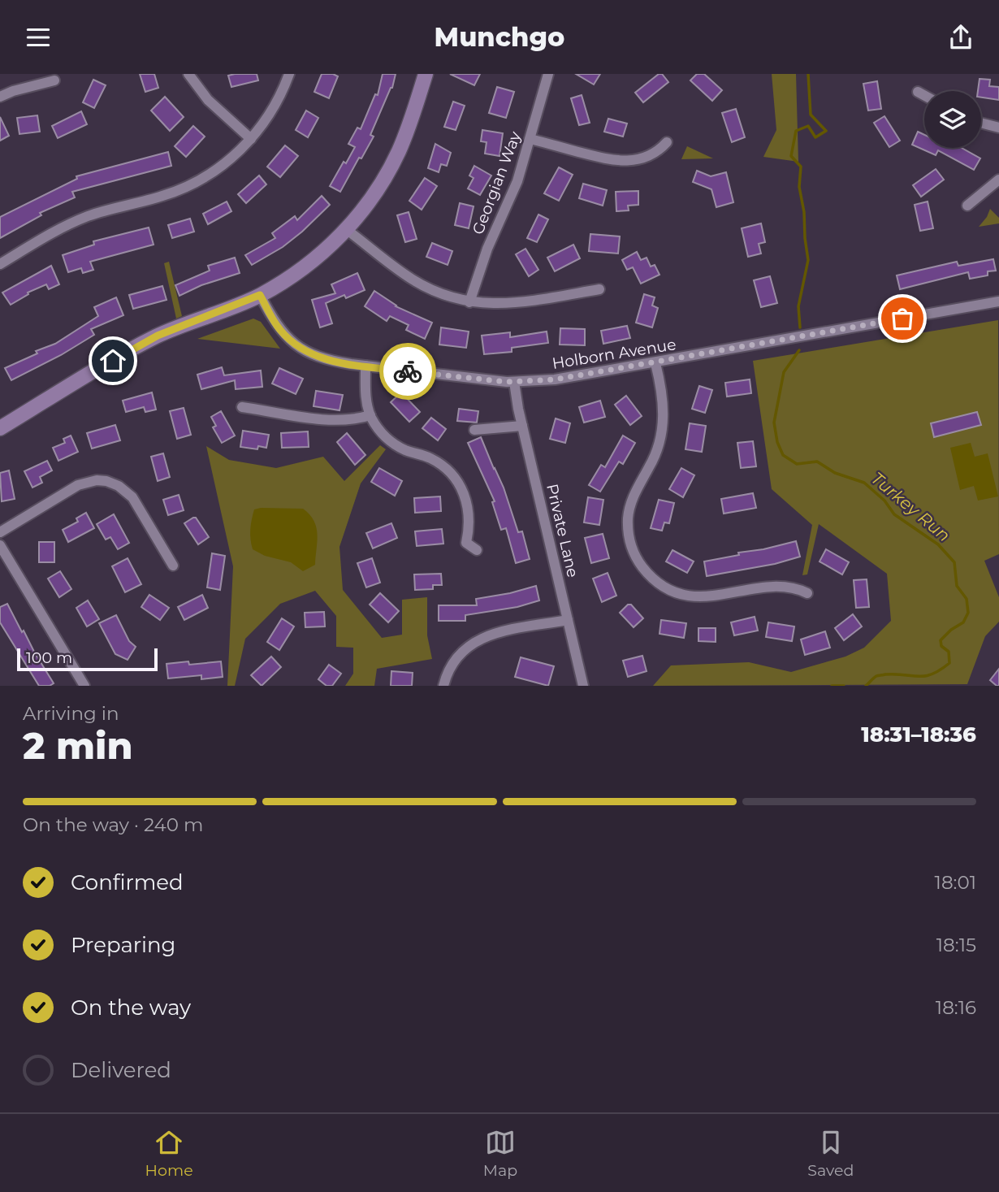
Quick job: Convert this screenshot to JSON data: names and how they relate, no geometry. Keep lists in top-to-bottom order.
{
  "streets": {
    "street": ["Georgian Way", "Holborn Avenue", "Private Lane"]
  },
  "crossings": [
    ["Holborn Avenue", "Private Lane"]
  ],
  "water": ["Turkey Run"],
  "scale_bar": "100 m",
  "page": {
    "header": "Munchgo",
    "scale": "100 m",
    "heading": ["2 min", "Arriving in", "18:31–18:36"],
    "bar": "On the way · 240 m",
    "list": [
      ["Confirmed", "18:01"],
      ["Preparing", "18:15"],
      ["On the way", "18:16"],
      "Delivered"
    ],
    "tabs": ["Home", "Map", "Saved"]
  }
}
